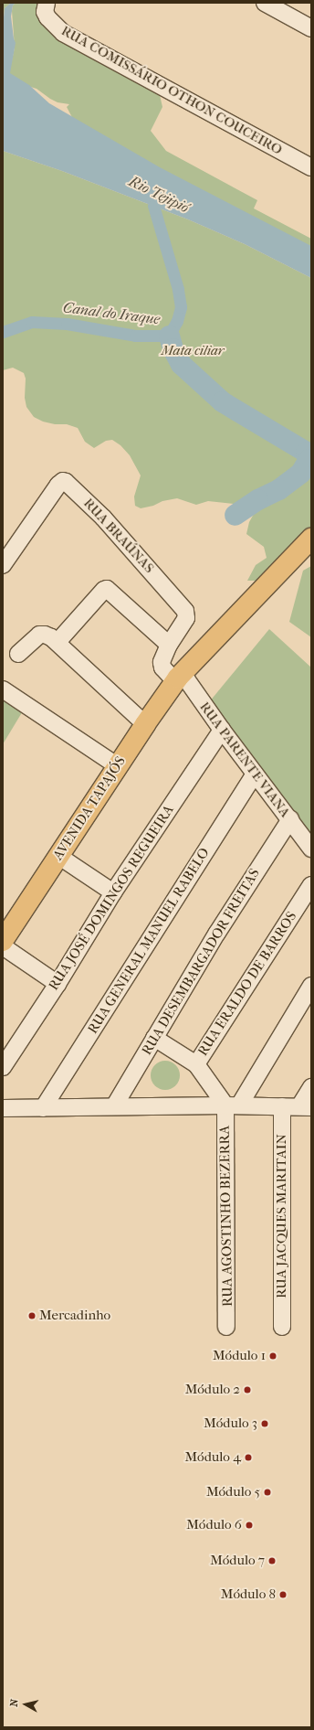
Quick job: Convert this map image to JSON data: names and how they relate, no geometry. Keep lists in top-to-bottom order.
{
  "streets": {
    "main road": ["AVENIDA TAPAJÓS"],
    "street": [
      "RUA COMISSÁRIO OTHON COUCEIRO",
      "RUA BRAÚNAS",
      "RUA PARENTE VIANA",
      "RUA JOSÉ DOMINGOS REGUEIRA",
      "RUA GENERAL MANUEL RABELO",
      "RUA DESEMBARGADOR FREITAS",
      "RUA ERALDO DE BARROS",
      "RUA AGOSTINHO BEZERRA",
      "RUA JACQUES MARITAIN"
    ]
  },
  "crossings": [
    ["RUA BRAÚNAS", "RUA PARENTE VIANA"],
    ["RUA BRAÚNAS", "AVENIDA TAPAJÓS"],
    ["RUA PARENTE VIANA", "AVENIDA TAPAJÓS"],
    ["RUA PARENTE VIANA", "RUA JOSÉ DOMINGOS REGUEIRA"],
    ["RUA PARENTE VIANA", "RUA GENERAL MANUEL RABELO"],
    ["RUA PARENTE VIANA", "RUA DESEMBARGADOR FREITAS"]
  ],
  "water": ["Rio Tejipió", "Canal do Iraque"],
  "parks": ["Mata ciliar"],
  "places": [
    "Mercadinho",
    "Módulo 1",
    "Módulo 2",
    "Módulo 3",
    "Módulo 4",
    "Módulo 5",
    "Módulo 6",
    "Módulo 7",
    "Módulo 8"
  ],
  "north": "left"
}
